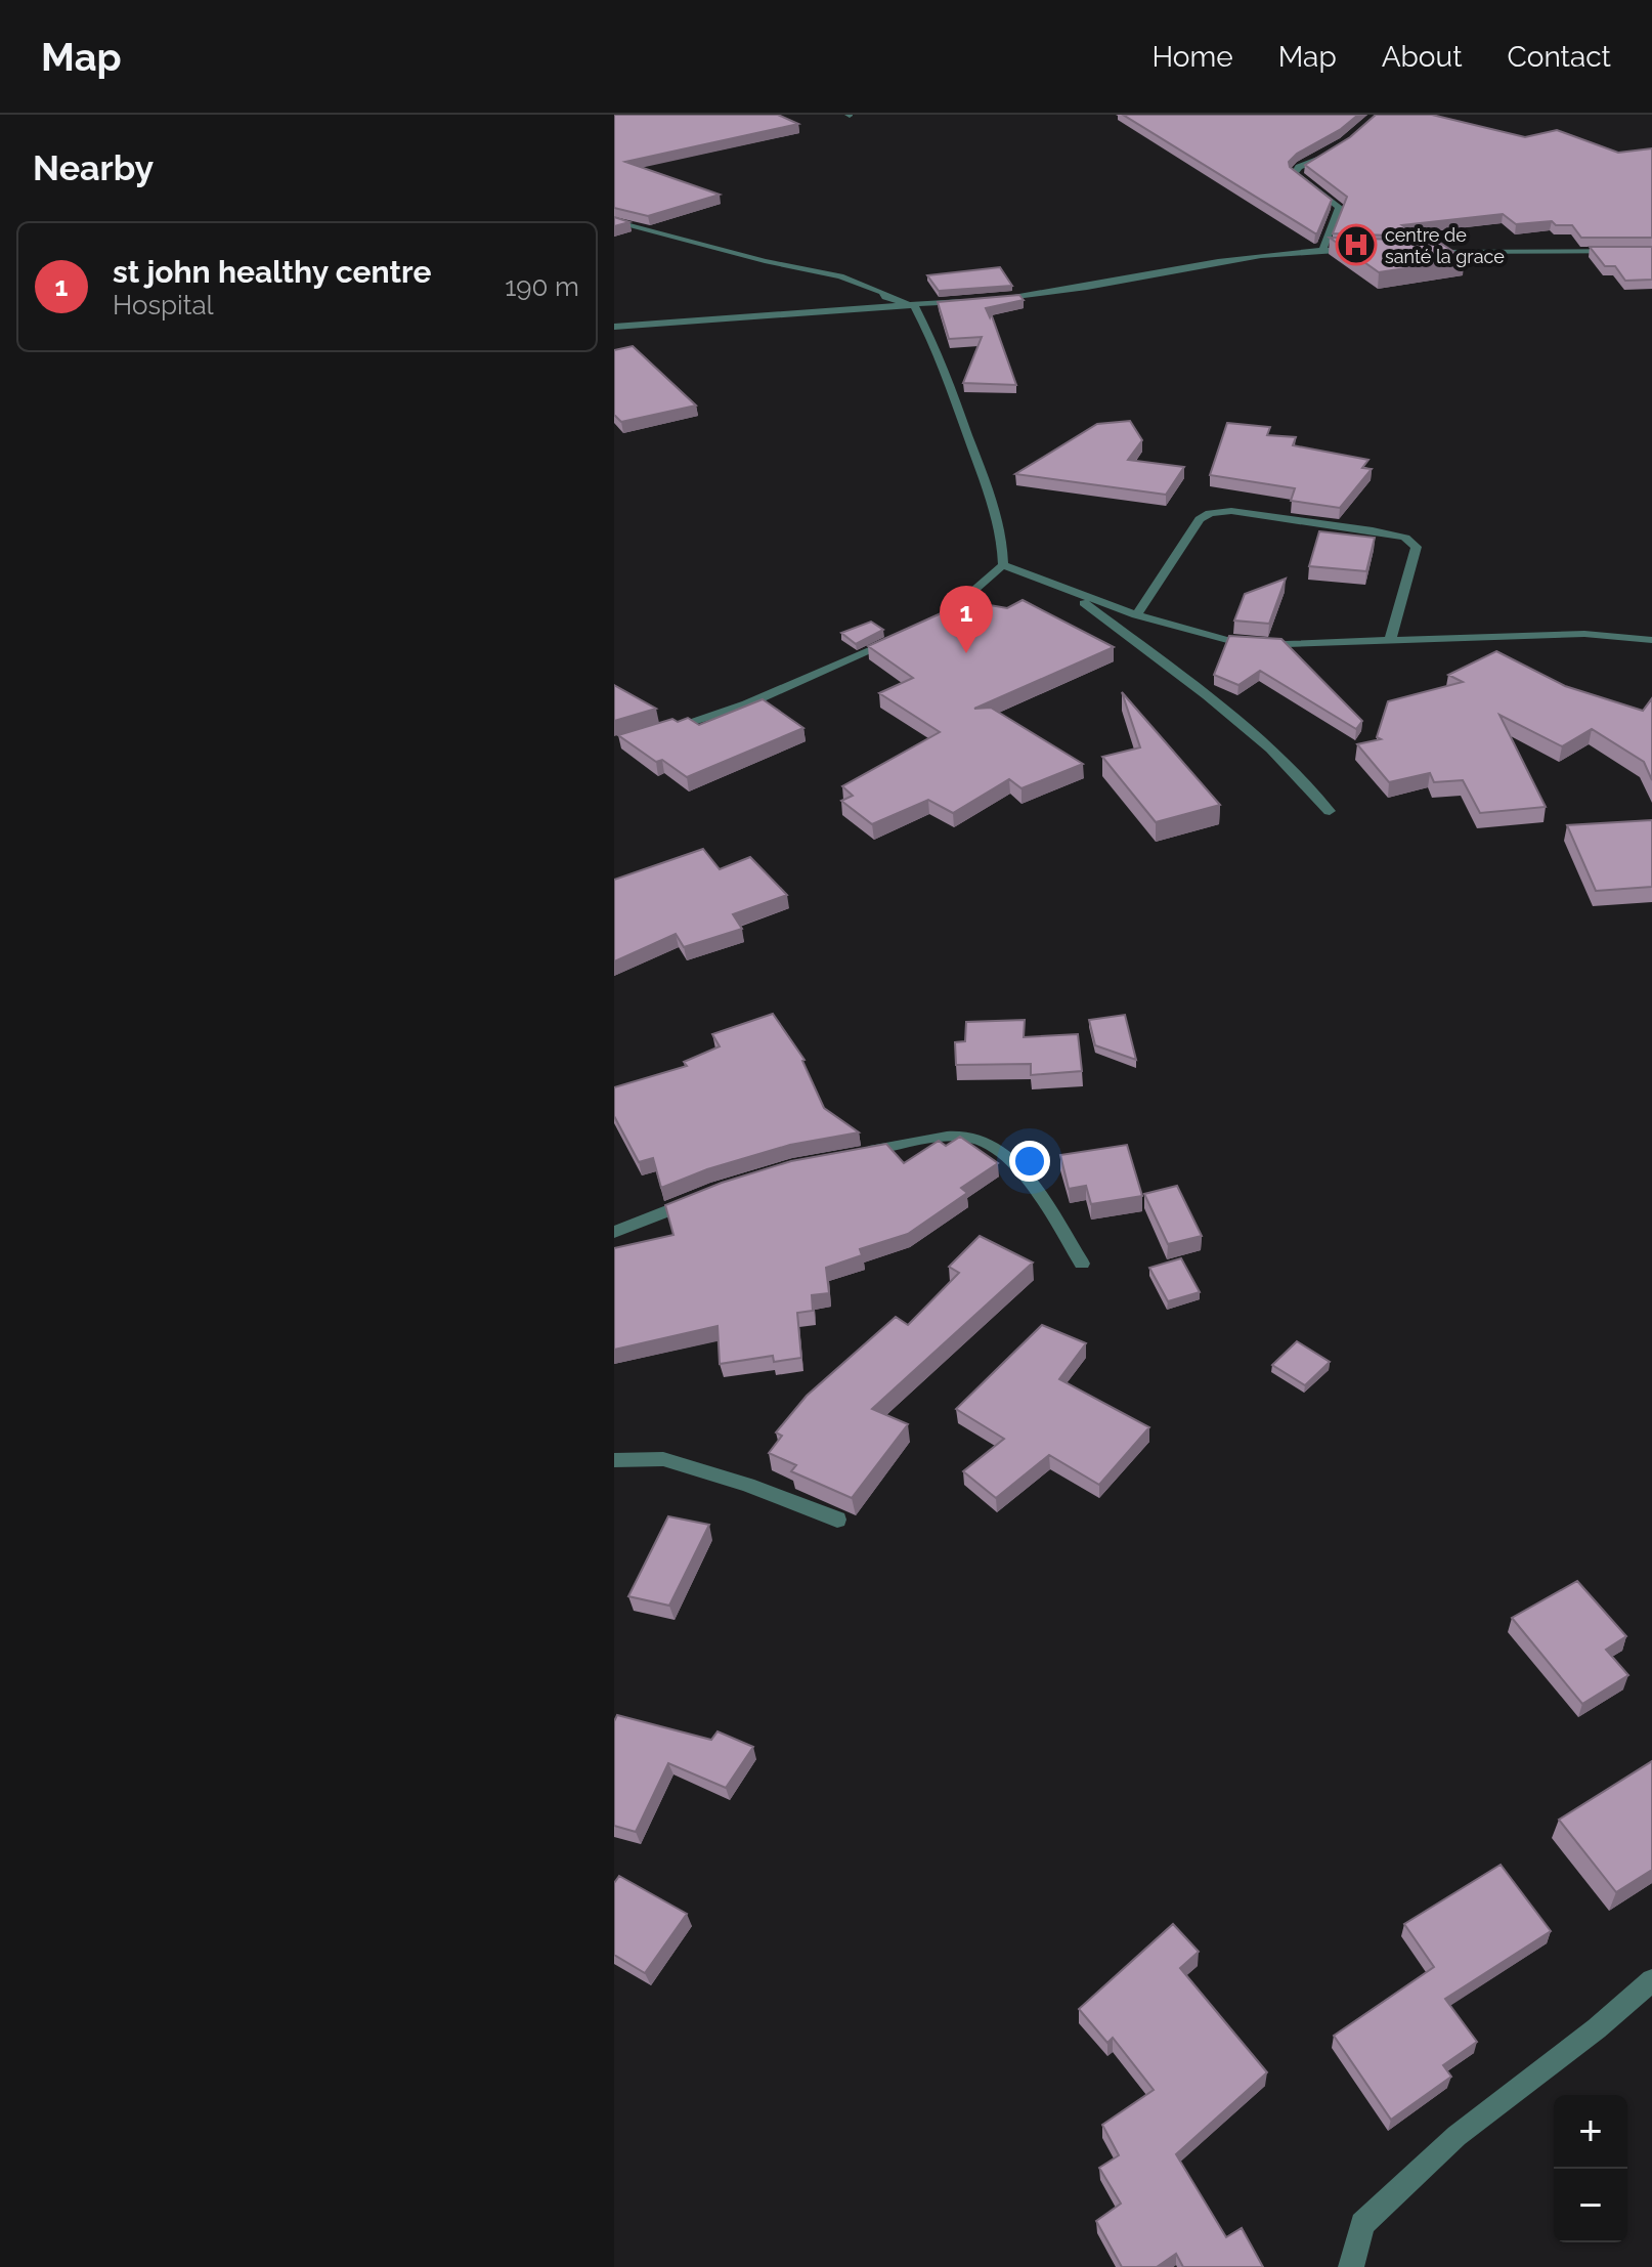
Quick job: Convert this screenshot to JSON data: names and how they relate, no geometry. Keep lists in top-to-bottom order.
{
  "places": {
    "hospital": ["centre de santé la grace"]
  },
  "page": {
    "header": "Map",
    "nav": [
      "Home",
      "Map",
      "About",
      "Contact"
    ],
    "heading": "Nearby",
    "list": [
      {
        "mark": "1",
        "name": "st john healthy centre",
        "note": "Hospital",
        "value": "190 m"
      }
    ],
    "pins": "1",
    "map_buttons": ["+", "−"]
  }
}
